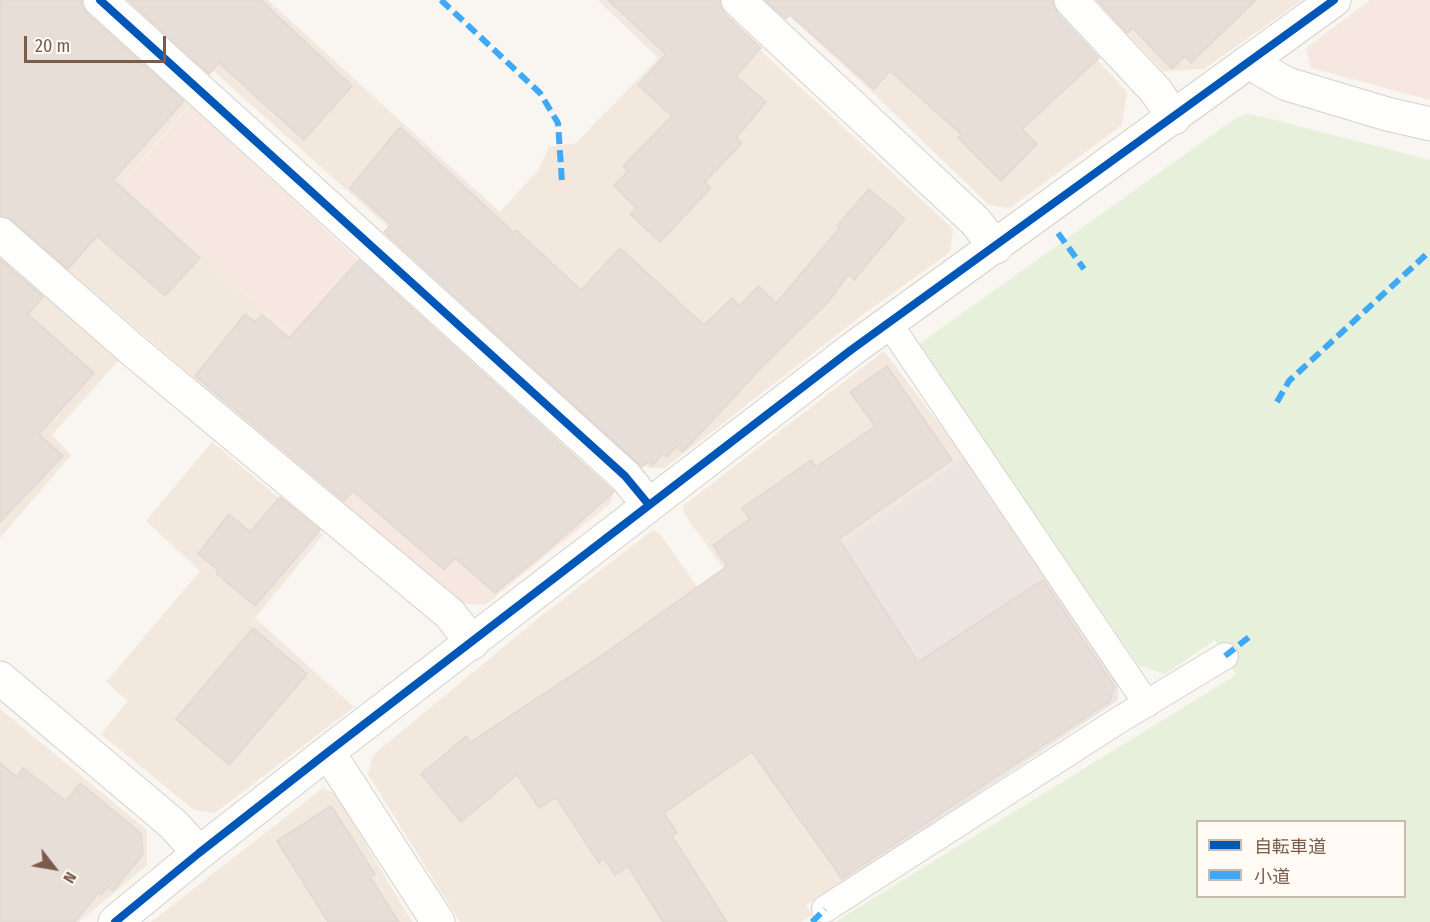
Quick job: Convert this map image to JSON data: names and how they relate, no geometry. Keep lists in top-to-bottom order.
{
  "legend": ["自転車道", "小道"],
  "scale_bar": "20 m",
  "north": "bottom right"
}
